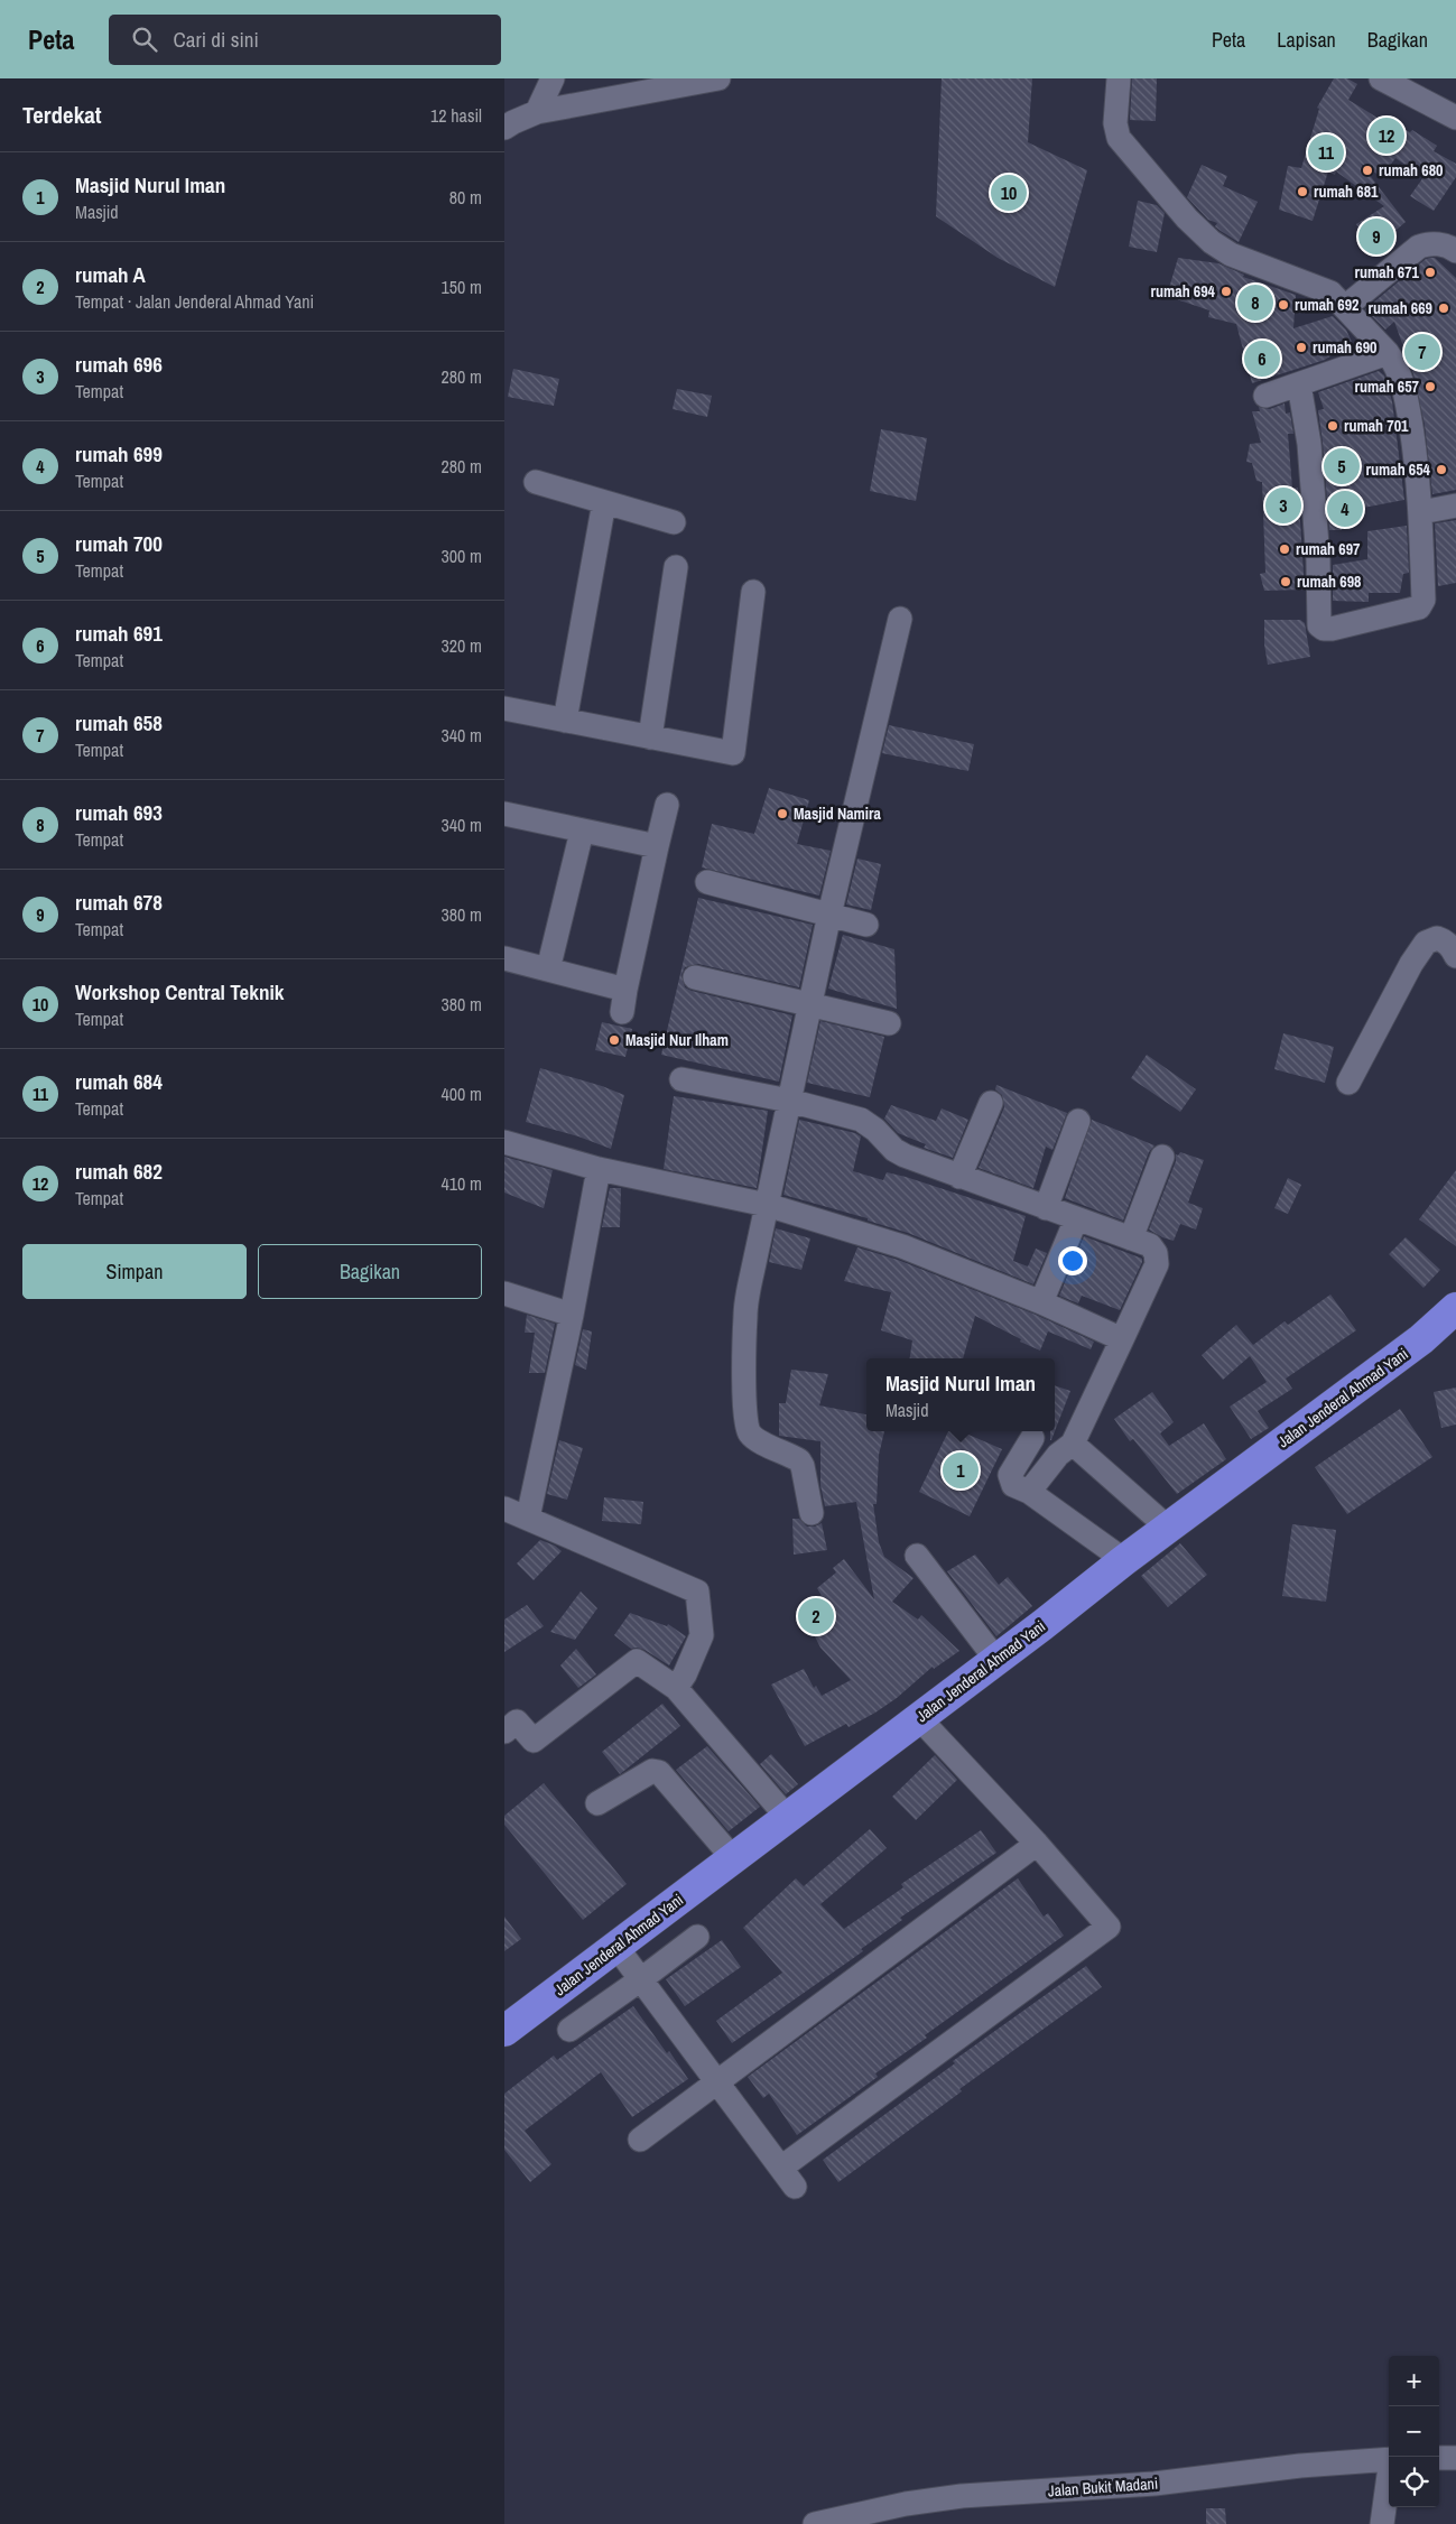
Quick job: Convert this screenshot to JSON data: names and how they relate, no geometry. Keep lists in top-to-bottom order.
{
  "streets": {
    "highway": ["Jalan Jenderal Ahmad Yani"],
    "street": ["Jalan Bukit Madani"]
  },
  "places": [
    "rumah 680",
    "rumah 681",
    "rumah 671",
    "rumah 694",
    "rumah 692",
    "rumah 669",
    "rumah 690",
    "rumah 657",
    "rumah 701",
    "rumah 654",
    "rumah 697",
    "rumah 698",
    "Masjid Namira",
    "Masjid Nur Ilham"
  ],
  "page": {
    "header": "Peta",
    "search": "Cari di sini",
    "nav": ["Peta", "Lapisan", "Bagikan"],
    "heading": ["Terdekat", "12 hasil"],
    "pins": [
      "12",
      "11",
      "10",
      "9",
      "8",
      "7",
      "6",
      "5",
      "3",
      "4",
      "1",
      "2"
    ],
    "list": [
      {
        "mark": "1",
        "name": "Masjid Nurul Iman",
        "note": "Masjid",
        "value": "80 m"
      },
      {
        "mark": "2",
        "name": "rumah A",
        "note": "Tempat · Jalan Jenderal Ahmad Yani",
        "value": "150 m"
      },
      {
        "mark": "3",
        "name": "rumah 696",
        "note": "Tempat",
        "value": "280 m"
      },
      {
        "mark": "4",
        "name": "rumah 699",
        "note": "Tempat",
        "value": "280 m"
      },
      {
        "mark": "5",
        "name": "rumah 700",
        "note": "Tempat",
        "value": "300 m"
      },
      {
        "mark": "6",
        "name": "rumah 691",
        "note": "Tempat",
        "value": "320 m"
      },
      {
        "mark": "7",
        "name": "rumah 658",
        "note": "Tempat",
        "value": "340 m"
      },
      {
        "mark": "8",
        "name": "rumah 693",
        "note": "Tempat",
        "value": "340 m"
      },
      {
        "mark": "9",
        "name": "rumah 678",
        "note": "Tempat",
        "value": "380 m"
      },
      {
        "mark": "10",
        "name": "Workshop Central Teknik",
        "note": "Tempat",
        "value": "380 m"
      },
      {
        "mark": "11",
        "name": "rumah 684",
        "note": "Tempat",
        "value": "400 m"
      },
      {
        "mark": "12",
        "name": "rumah 682",
        "note": "Tempat",
        "value": "410 m"
      }
    ],
    "buttons": ["Simpan", "Bagikan"],
    "popup": ["Masjid Nurul Iman", "Masjid"],
    "map_buttons": ["+", "−"]
  }
}
